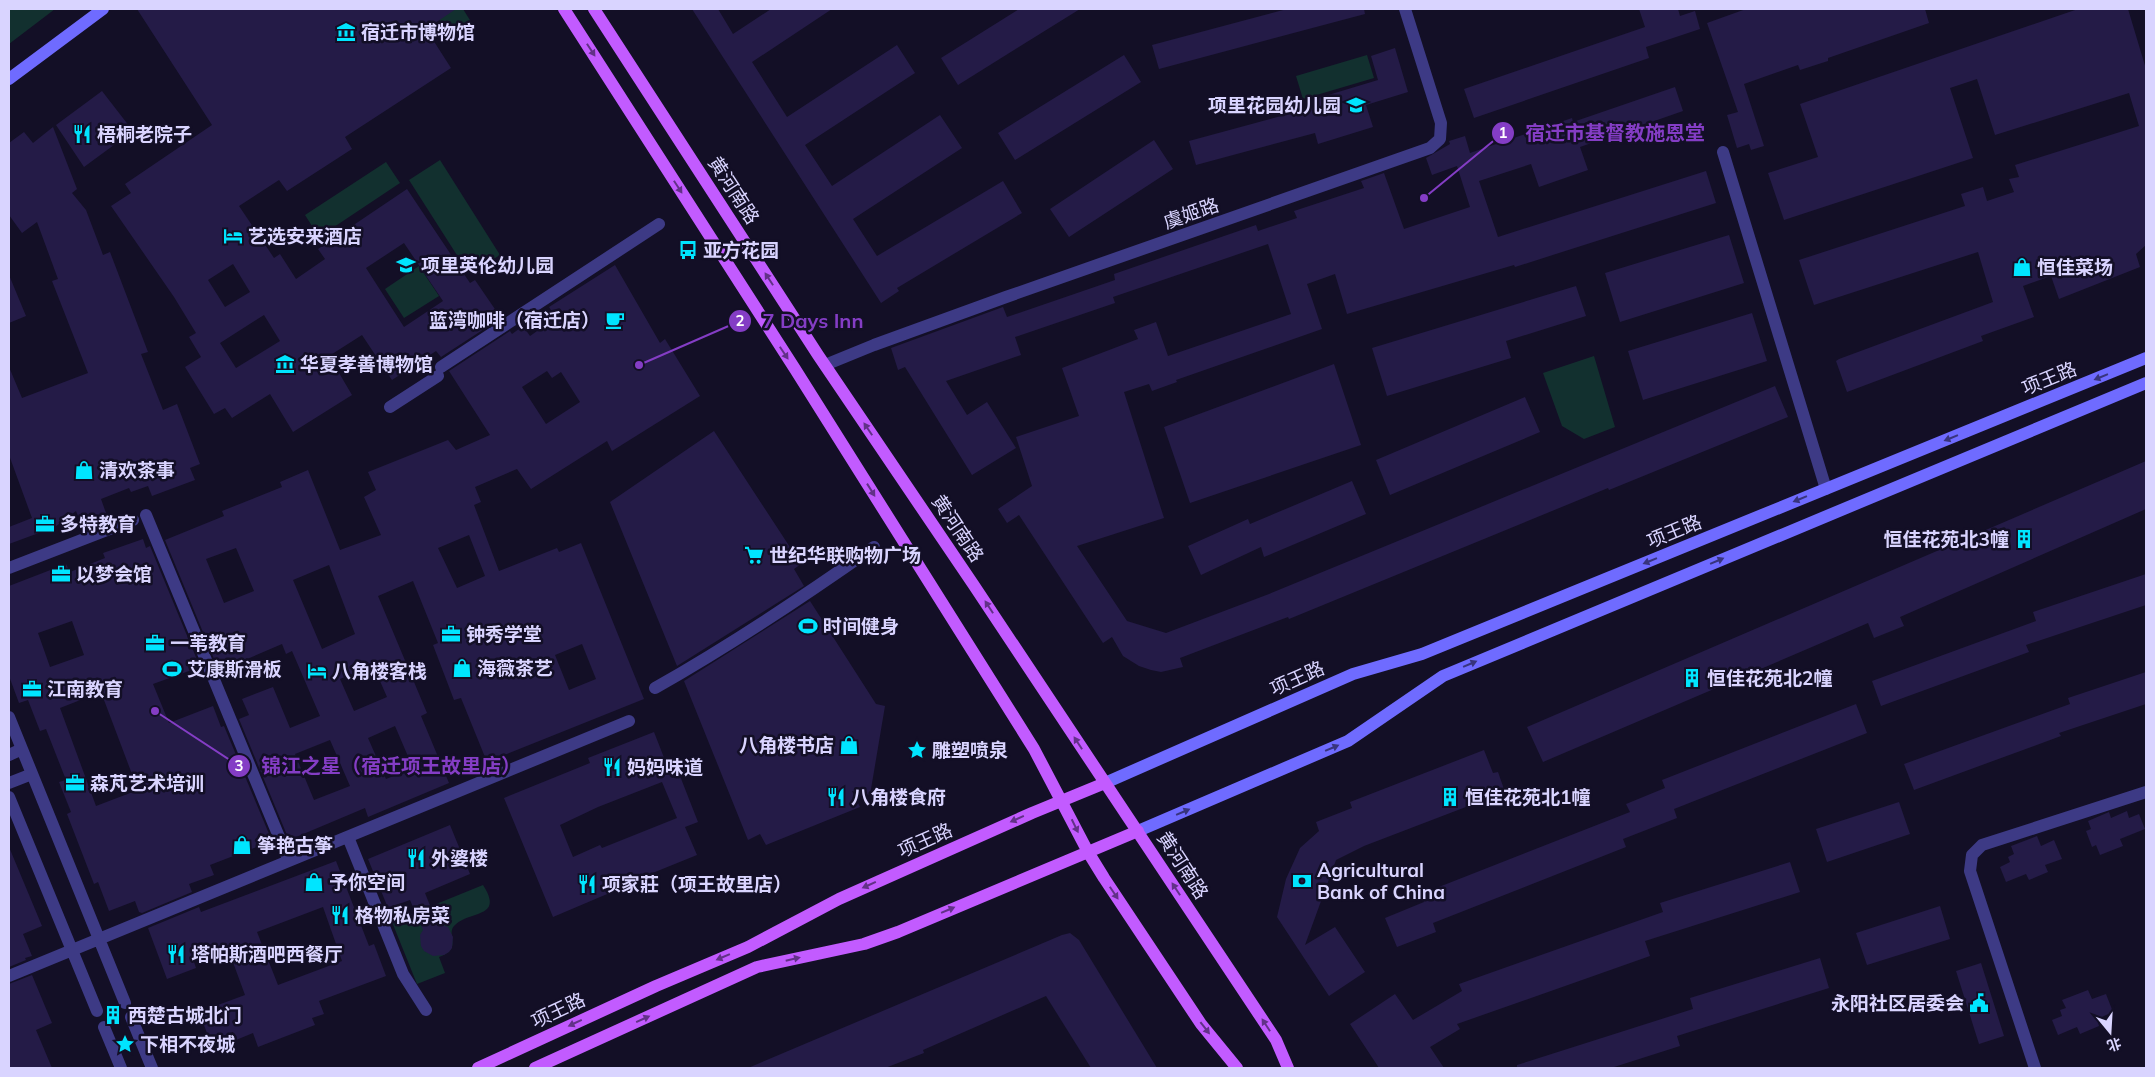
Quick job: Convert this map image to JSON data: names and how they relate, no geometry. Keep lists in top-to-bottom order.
{
  "streets": {
    "main road": ["黄河南路", "项王路"],
    "street": ["虞姬路"]
  },
  "crossings": [
    ["黄河南路", "虞姬路"],
    ["黄河南路", "项王路"]
  ],
  "places": {
    "museum": ["宿迁市博物馆", "华夏孝善博物馆"],
    "school or university": ["项里花园幼儿园", "项里英伦幼儿园"],
    "restaurant": [
      "梧桐老院子",
      "妈妈味道",
      "八角楼食府",
      "外婆楼",
      "项家莊（项王故里店）",
      "格物私房菜",
      "塔帕斯酒吧西餐厅"
    ],
    "other": ["宿迁市基督教施恩堂", "7 Days Inn", "锦江之星（宿迁项王故里店）"],
    "hotel": ["艺选安来酒店", "八角楼客栈"],
    "bus stop": ["亚方花园"],
    "shop": [
      "恒佳菜场",
      "清欢茶事",
      "海薇茶艺",
      "八角楼书店",
      "筝艳古筝",
      "予你空间"
    ],
    "cafe": ["蓝湾咖啡（宿迁店）"],
    "office": [
      "多特教育",
      "以梦会馆",
      "钟秀学堂",
      "一苇教育",
      "江南教育",
      "森芃艺术培训"
    ],
    "building": [
      "恒佳花苑北3幢",
      "恒佳花苑北2幢",
      "恒佳花苑北1幢",
      "西楚古城北门"
    ],
    "supermarket": ["世纪华联购物广场"],
    "sports": ["时间健身", "艾康斯滑板"],
    "place": ["雕塑喷泉", "下相不夜城"],
    "bank": ["Agricultural Bank of China"],
    "public building": ["永阳社区居委会"]
  },
  "north": "bottom"
}
